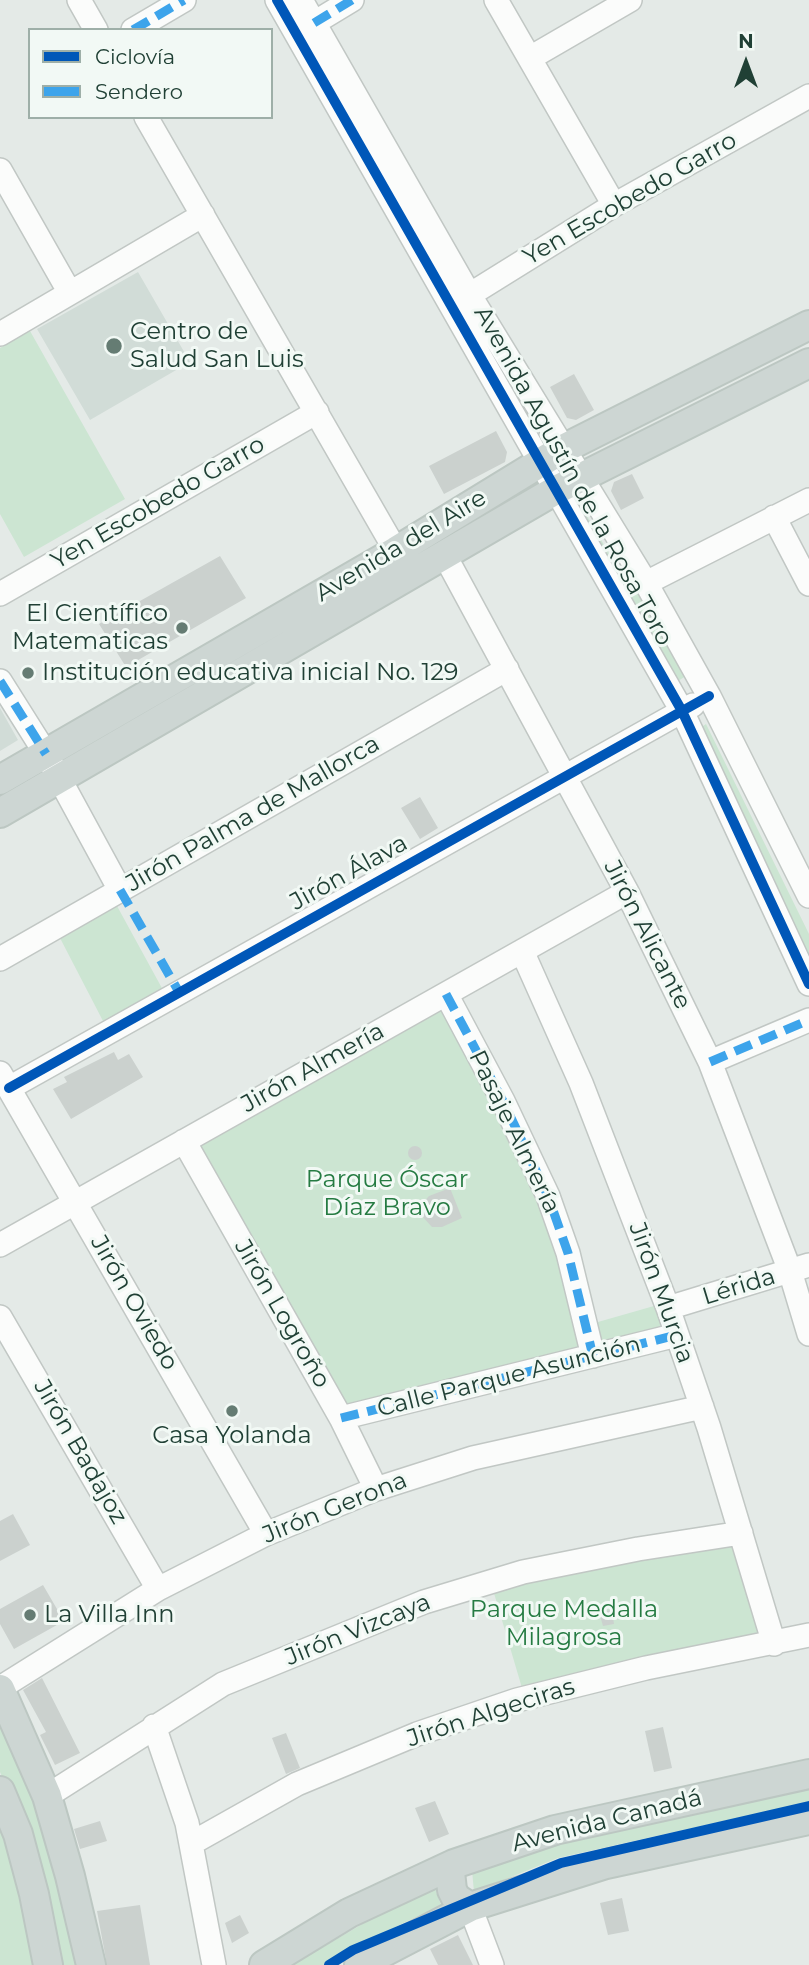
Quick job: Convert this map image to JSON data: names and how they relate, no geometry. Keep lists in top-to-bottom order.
{
  "streets": {
    "main road": ["Avenida del Aire", "Avenida Canadá"],
    "street": [
      "Yen Escobedo Garro",
      "Avenida Agustín de la Rosa Toro",
      "Jirón Palma de Mallorca",
      "Jirón Álava",
      "Jirón Alicante",
      "Jirón Almería",
      "Pasaje Almería",
      "Lérida",
      "Jirón Murcia",
      "Jirón Oviedo",
      "Jirón Logroño",
      "Calle Parque Asunción",
      "Jirón Badajoz",
      "Jirón Gerona",
      "Jirón Vizcaya",
      "Jirón Algeciras"
    ]
  },
  "crossings": [
    ["Yen Escobedo Garro", "Avenida Agustín de la Rosa Toro"],
    ["Avenida Agustín de la Rosa Toro", "Avenida del Aire"],
    ["Avenida Agustín de la Rosa Toro", "Jirón Álava"],
    ["Avenida del Aire", "Jirón Alicante"],
    ["Jirón Palma de Mallorca", "Jirón Alicante"],
    ["Jirón Álava", "Jirón Alicante"],
    ["Jirón Álava", "Jirón Oviedo"],
    ["Jirón Alicante", "Jirón Almería"],
    ["Jirón Alicante", "Lérida"],
    ["Jirón Almería", "Pasaje Almería"],
    ["Jirón Almería", "Jirón Murcia"],
    ["Jirón Almería", "Jirón Oviedo"],
    ["Jirón Almería", "Jirón Logroño"],
    ["Pasaje Almería", "Calle Parque Asunción"],
    ["Lérida", "Jirón Murcia"],
    ["Jirón Murcia", "Calle Parque Asunción"],
    ["Jirón Murcia", "Jirón Gerona"],
    ["Jirón Murcia", "Jirón Vizcaya"],
    ["Jirón Murcia", "Jirón Algeciras"],
    ["Jirón Oviedo", "Jirón Gerona"],
    ["Jirón Logroño", "Calle Parque Asunción"],
    ["Jirón Logroño", "Jirón Gerona"],
    ["Jirón Badajoz", "Jirón Gerona"]
  ],
  "parks": ["Parque Óscar Díaz Bravo", "Parque Medalla Milagrosa"],
  "places": [
    "Centro de Salud San Luis",
    "El Científico Matematicas",
    "Institución educativa inicial No. 129",
    "Casa Yolanda",
    "La Villa Inn"
  ],
  "legend": ["Ciclovía", "Sendero"],
  "north": "top"
}
